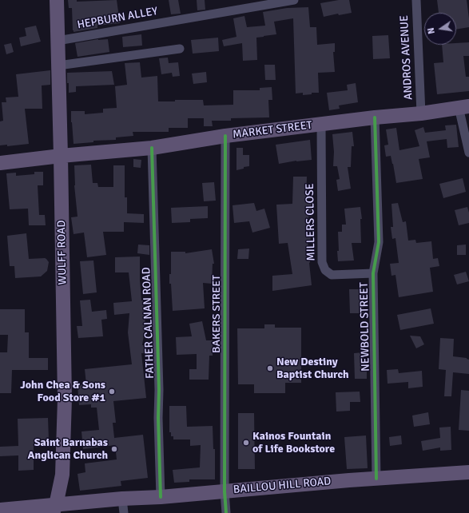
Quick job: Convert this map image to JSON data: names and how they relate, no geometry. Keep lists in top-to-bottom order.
{
  "streets": {
    "main road": ["MARKET STREET", "WULFF ROAD", "BAILLOU HILL ROAD"],
    "street": [
      "HEPBURN ALLEY",
      "ANDROS AVENUE",
      "MILLERS CLOSE",
      "BAKERS STREET",
      "FATHER CALNAN ROAD",
      "NEWBOLD STREET"
    ]
  },
  "crossings": [
    ["HEPBURN ALLEY", "WULFF ROAD"],
    ["ANDROS AVENUE", "MARKET STREET"],
    ["MARKET STREET", "MILLERS CLOSE"],
    ["MARKET STREET", "WULFF ROAD"],
    ["MARKET STREET", "BAKERS STREET"],
    ["MARKET STREET", "FATHER CALNAN ROAD"],
    ["MARKET STREET", "NEWBOLD STREET"],
    ["MILLERS CLOSE", "NEWBOLD STREET"],
    ["WULFF ROAD", "BAILLOU HILL ROAD"],
    ["BAKERS STREET", "BAILLOU HILL ROAD"],
    ["FATHER CALNAN ROAD", "BAILLOU HILL ROAD"],
    ["NEWBOLD STREET", "BAILLOU HILL ROAD"]
  ],
  "places": [
    "New Destiny Baptist Church",
    "John Chea & Sons Food Store #1",
    "Kainos Fountain of Life Bookstore",
    "Saint Barnabas Anglican Church"
  ],
  "north": "left"
}
